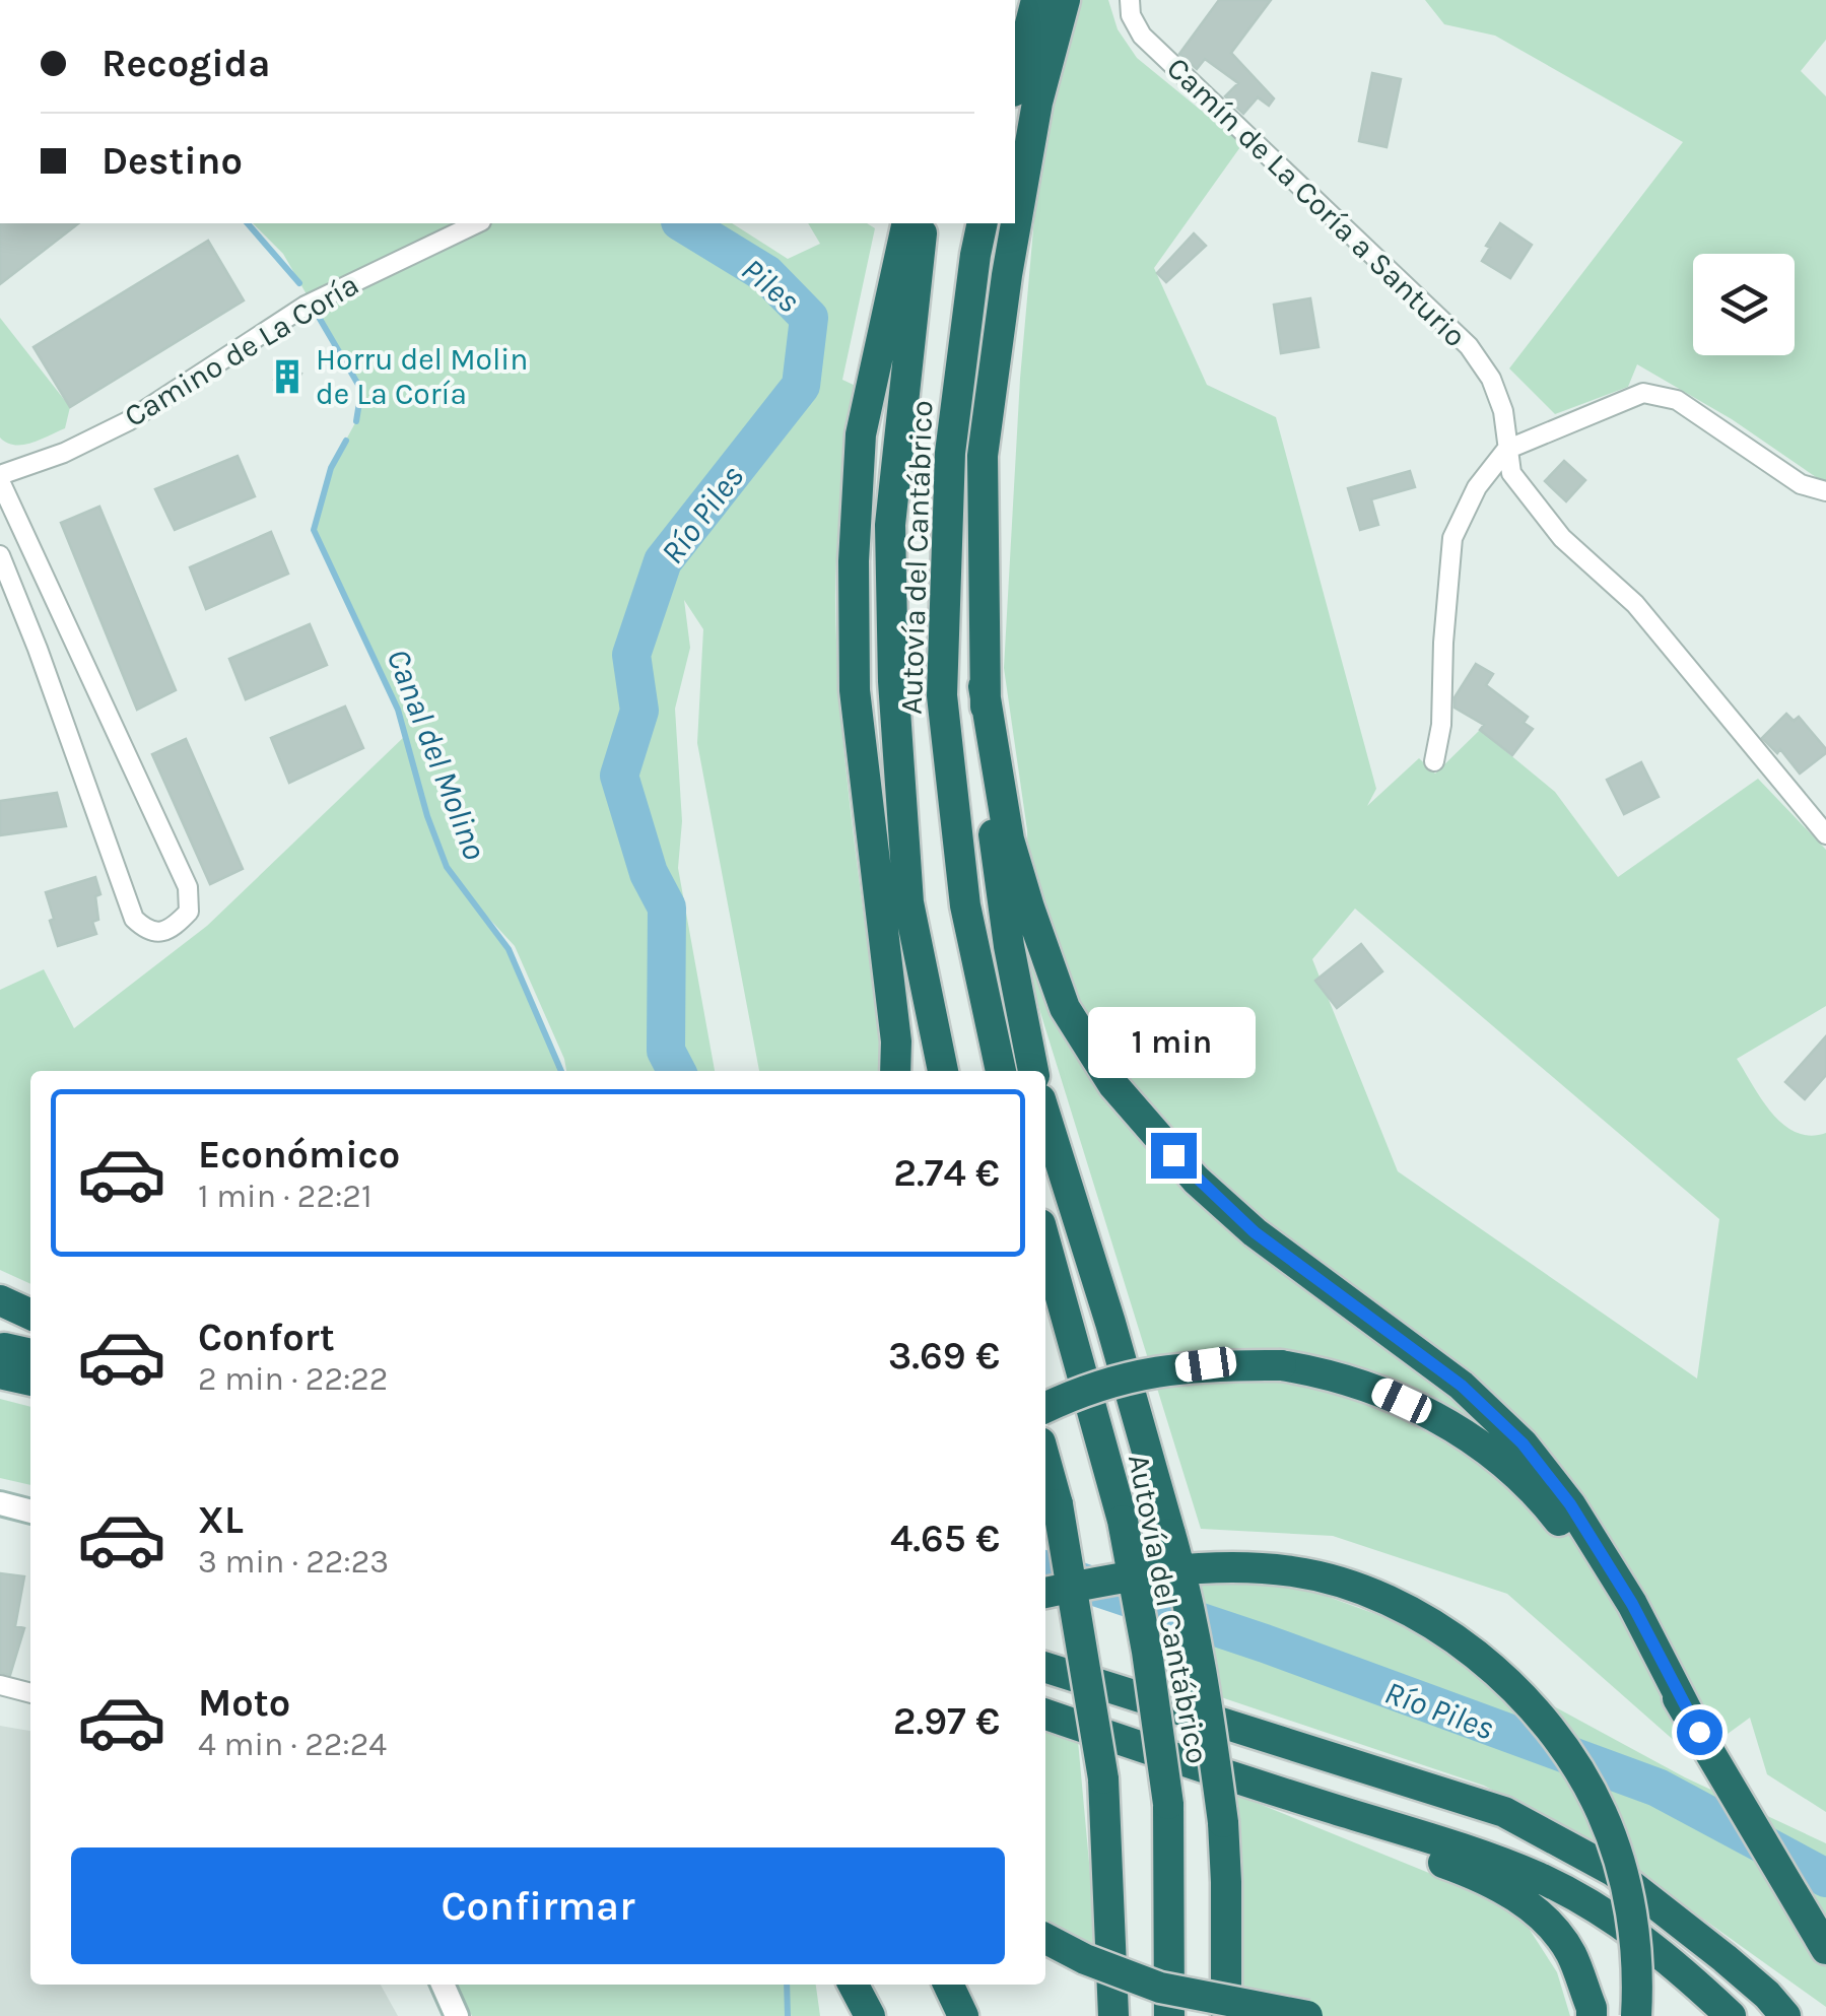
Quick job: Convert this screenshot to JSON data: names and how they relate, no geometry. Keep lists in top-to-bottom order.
{
  "streets": {
    "highway": ["Autovía del Cantábrico"],
    "street": ["Camín de La Coría a Santurio", "Camino de La Coría"]
  },
  "water": ["Piles", "Río Piles", "Canal del Molino"],
  "places": {
    "building": ["Horru del Molin de La Coría"]
  },
  "page": {
    "banner": ["Recogida", "Destino"],
    "bubble": "1 min",
    "list": [
      {
        "name": "Económico",
        "note": "1 min · 22:21",
        "value": "2.74 €"
      },
      {
        "name": "Confort",
        "note": "2 min · 22:22",
        "value": "3.69 €"
      },
      {
        "name": "XL",
        "note": "3 min · 22:23",
        "value": "4.65 €"
      },
      {
        "name": "Moto",
        "note": "4 min · 22:24",
        "value": "2.97 €"
      }
    ],
    "buttons": "Confirmar"
  }
}
